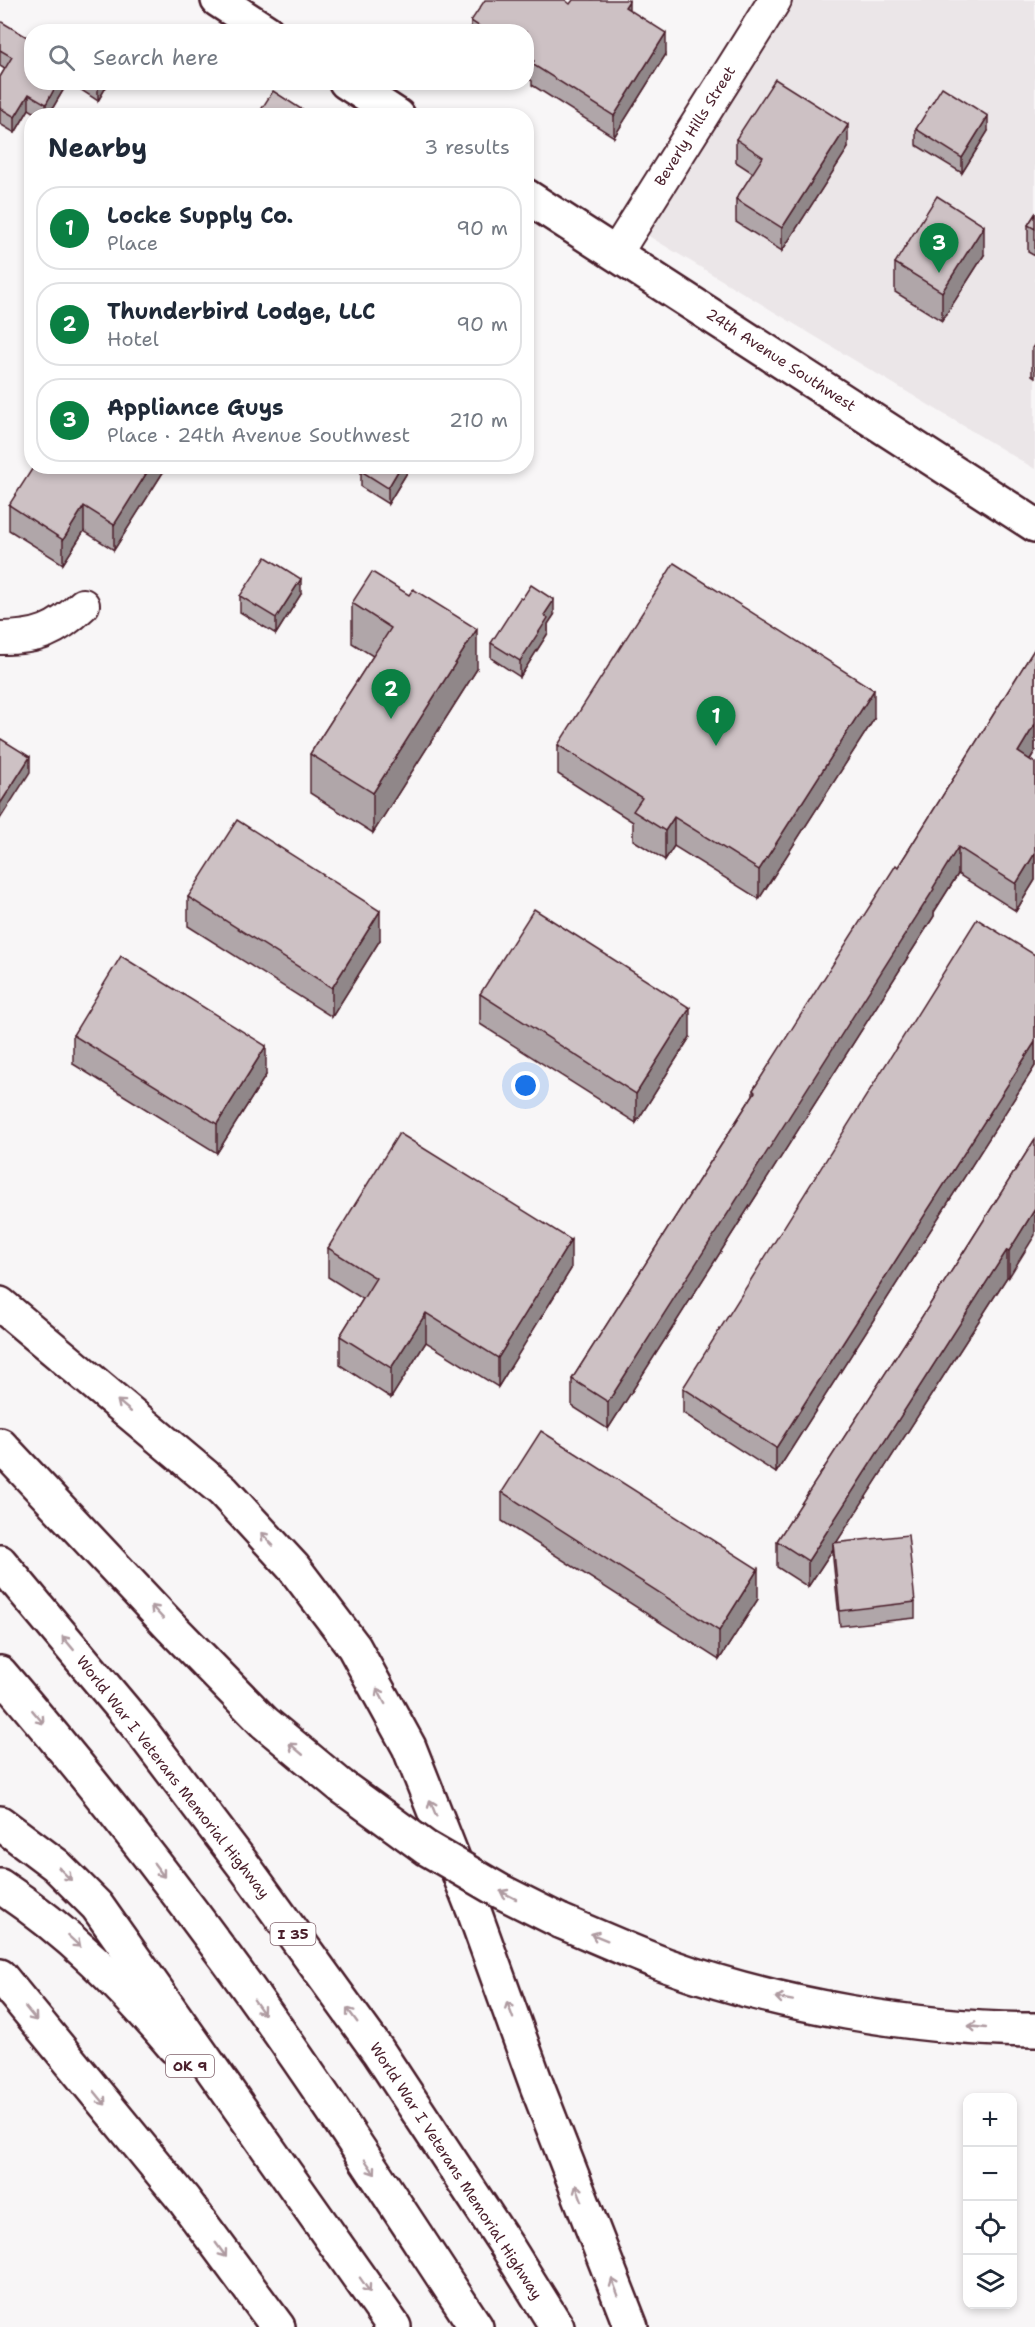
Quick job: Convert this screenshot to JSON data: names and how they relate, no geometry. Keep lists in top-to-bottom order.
{
  "streets": {
    "main road": [
      "24th Avenue Southwest",
      "World War I Veterans Memorial Highway",
      "I 35",
      "OK 9"
    ],
    "street": ["Beverly Hills Street"]
  },
  "crossings": [
    ["Beverly Hills Street", "24th Avenue Southwest"]
  ],
  "page": {
    "search": "Search here",
    "heading": ["Nearby", "3 results"],
    "list": [
      {
        "mark": "1",
        "name": "Locke Supply Co.",
        "note": "Place",
        "value": "90 m"
      },
      {
        "mark": "2",
        "name": "Thunderbird Lodge, LLC",
        "note": "Hotel",
        "value": "90 m"
      },
      {
        "mark": "3",
        "name": "Appliance Guys",
        "note": "Place · 24th Avenue Southwest",
        "value": "210 m"
      }
    ],
    "pins": ["3", "2", "1"],
    "map_buttons": ["+", "−"]
  }
}
